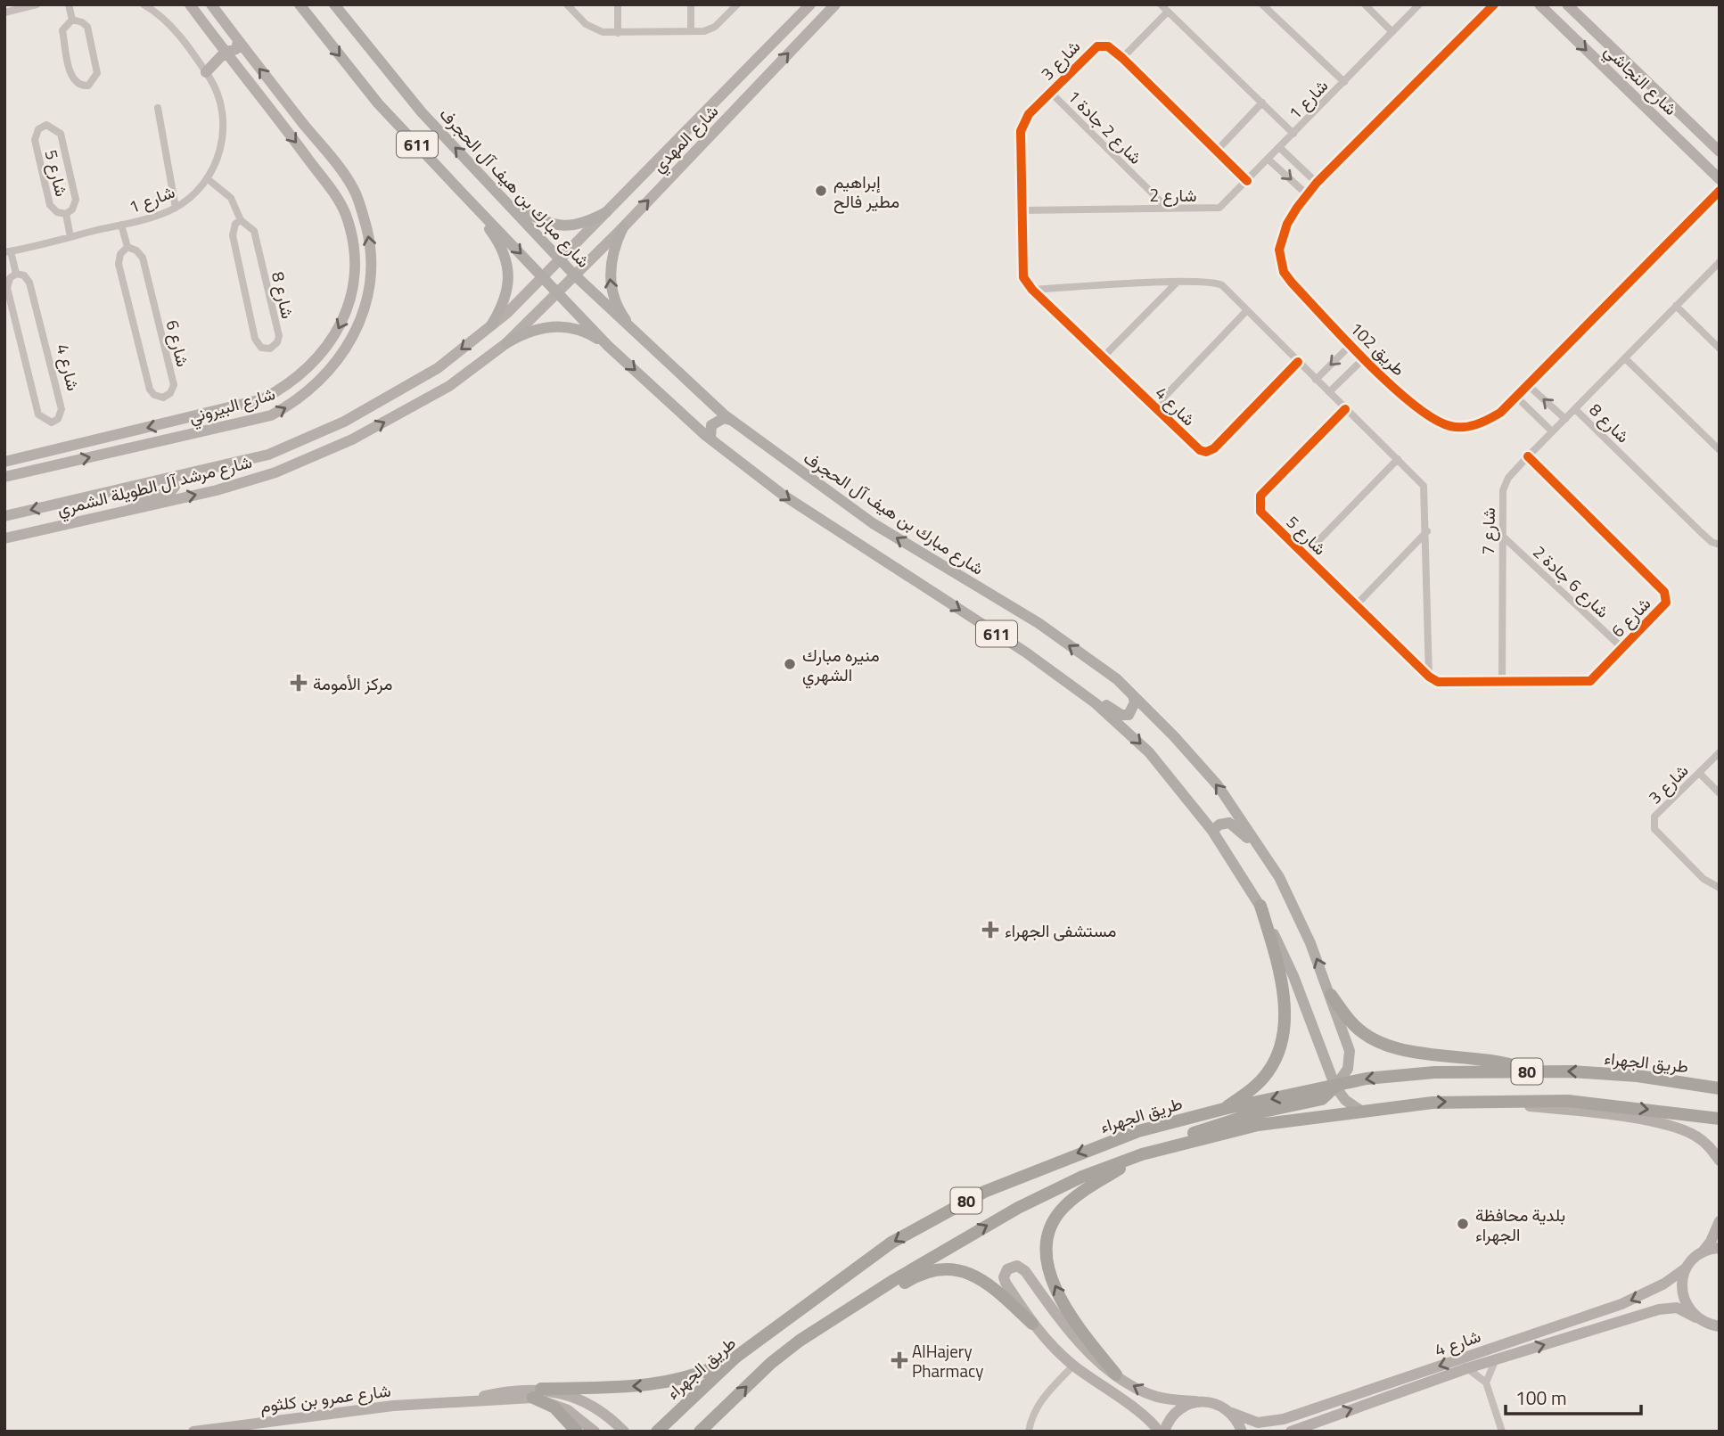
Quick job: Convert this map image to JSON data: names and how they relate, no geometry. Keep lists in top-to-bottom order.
{
  "streets": {
    "highway": ["طريق الجهراء", "80"],
    "main road": ["611", "شارع مبارك بن هيف آل الحجرف"],
    "street": [
      "شارع 3",
      "شارع النجاشي",
      "شارع 1",
      "شارع 2 جادة 1",
      "شارع المهدي",
      "شارع 5",
      "شارع 2",
      "شارع 8",
      "شارع 6",
      "طريق 102",
      "شارع 4",
      "شارع البيروني",
      "شارع مرشد آل الطويلة الشمري",
      "شارع 7",
      "شارع 6 جادة 2",
      "شارع عمرو بن كلثوم"
    ]
  },
  "crossings": [
    ["شارع 3", "شارع 2 جادة 1"],
    ["شارع 3", "شارع 2"],
    ["شارع 3", "شارع 4"],
    ["شارع 1", "شارع 5"],
    ["شارع 1", "شارع 2"],
    ["شارع 1", "شارع 8"],
    ["شارع 1", "شارع 6"],
    ["شارع 1", "شارع 4"],
    ["شارع 2 جادة 1", "شارع 2"],
    ["شارع المهدي", "611"],
    ["شارع المهدي", "شارع مبارك بن هيف آل الحجرف"],
    ["شارع المهدي", "شارع مرشد آل الطويلة الشمري"],
    ["611", "شارع مبارك بن هيف آل الحجرف"],
    ["611", "شارع مرشد آل الطويلة الشمري"],
    ["611", "طريق الجهراء"],
    ["611", "80"],
    ["شارع 5", "شارع 6"],
    ["شارع مبارك بن هيف آل الحجرف", "طريق الجهراء"],
    ["شارع 8", "شارع 7"],
    ["شارع 6", "شارع 7"],
    ["شارع 6", "شارع 6 جادة 2"],
    ["شارع 7", "شارع 6 جادة 2"]
  ],
  "places": {
    "other": ["إبراهيم مطير فالح", "منيره مبارك الشهري", "بلدية محافظة الجهراء"],
    "health": ["مركز الأمومة", "مستشفى الجهراء", "AlHajery Pharmacy"]
  },
  "scale_bar": "100 m"
}
